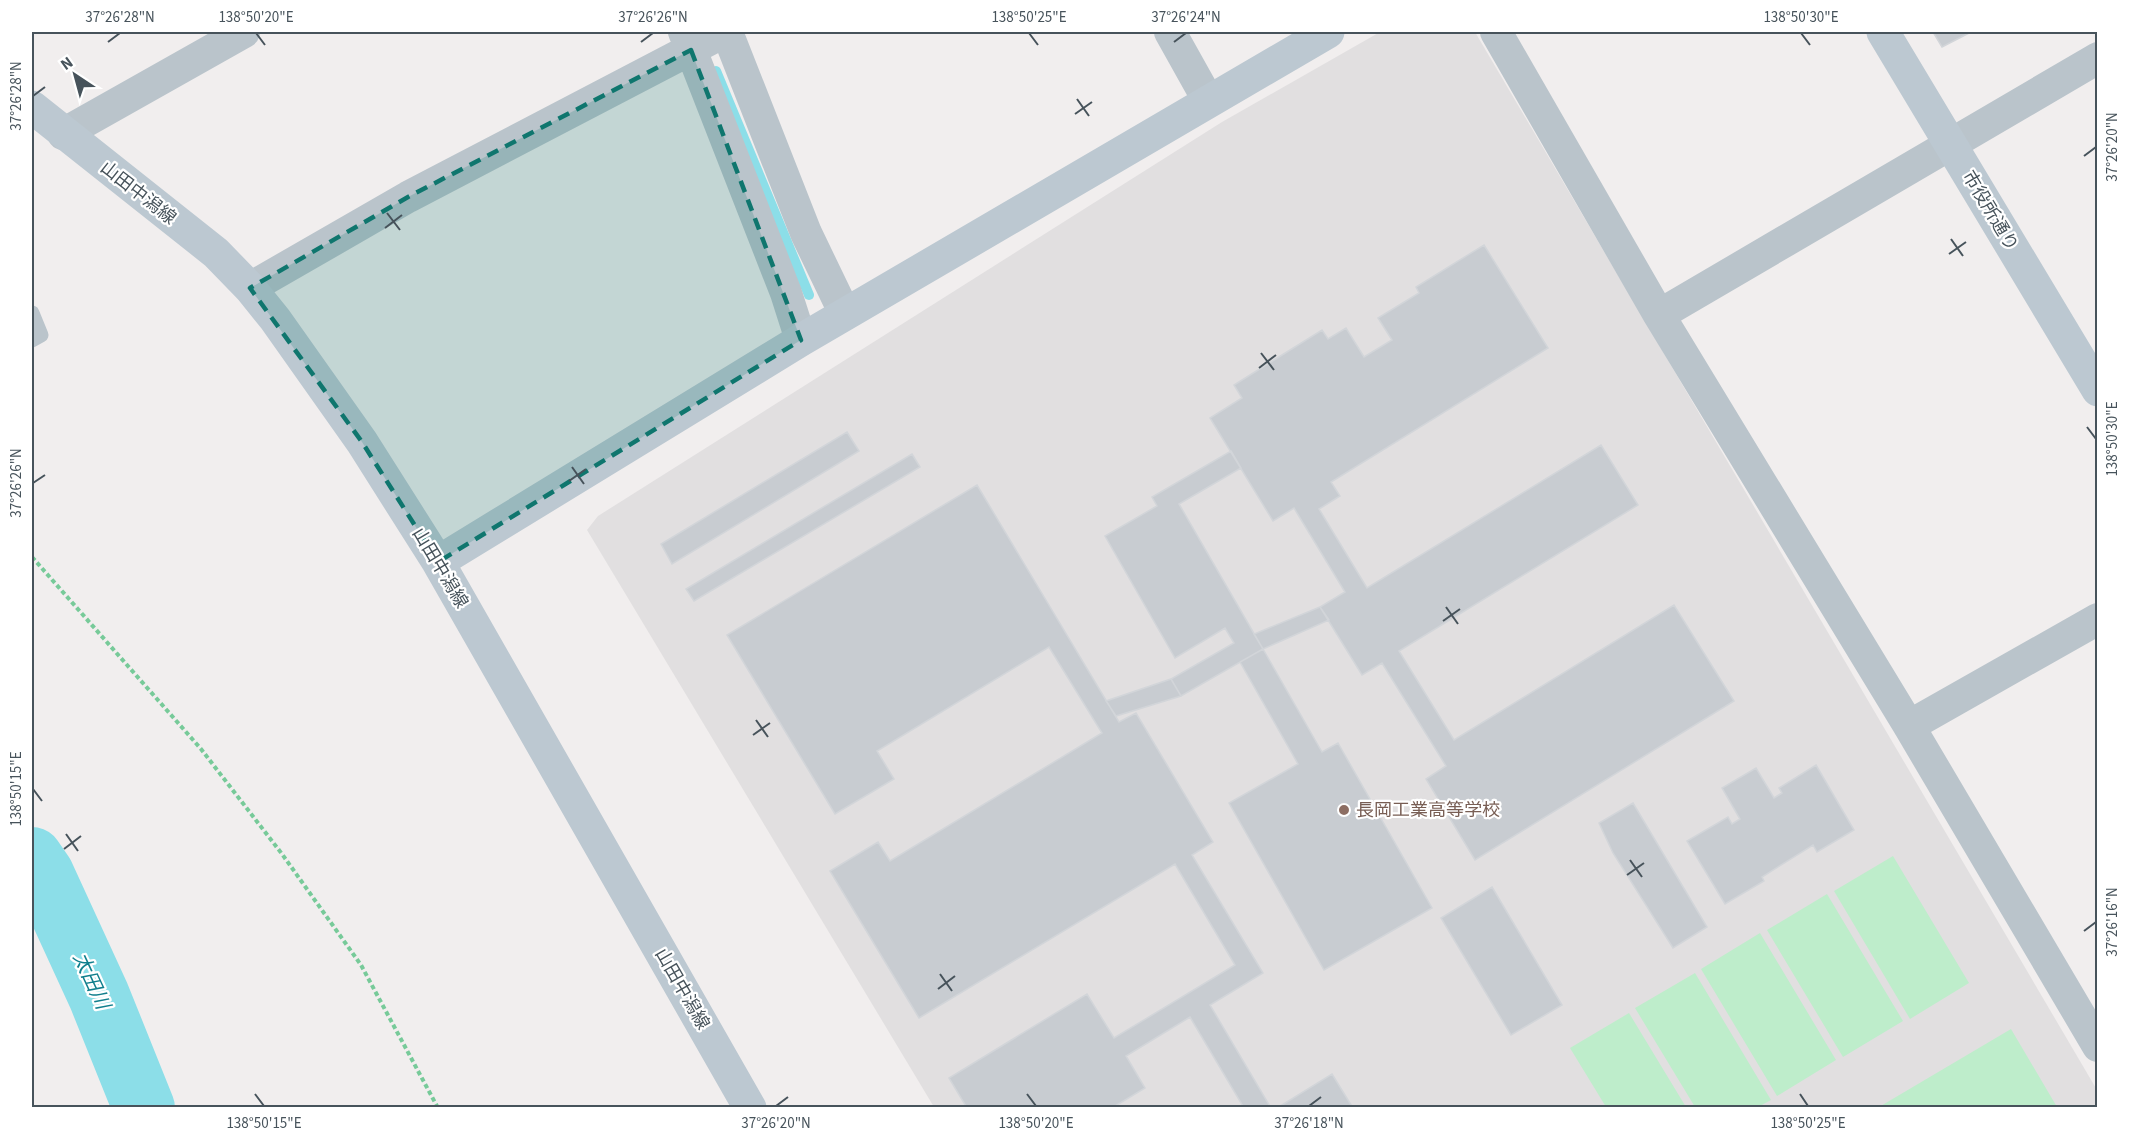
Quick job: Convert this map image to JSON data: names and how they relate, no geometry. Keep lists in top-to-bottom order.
{
  "streets": {
    "street": ["山田中潟線", "市役所通り"]
  },
  "water": ["太田川"],
  "places": ["長岡工業高等学校"],
  "north": "top left",
  "coordinates": [
    "37°26'28\"N",
    "138°50'20\"E",
    "37°26'26\"N",
    "138°50'25\"E",
    "37°26'24\"N",
    "138°50'30\"E",
    "37°26'20\"N",
    "138°50'15\"E",
    "37°26'16\"N",
    "37°26'18\"N"
  ]
}
